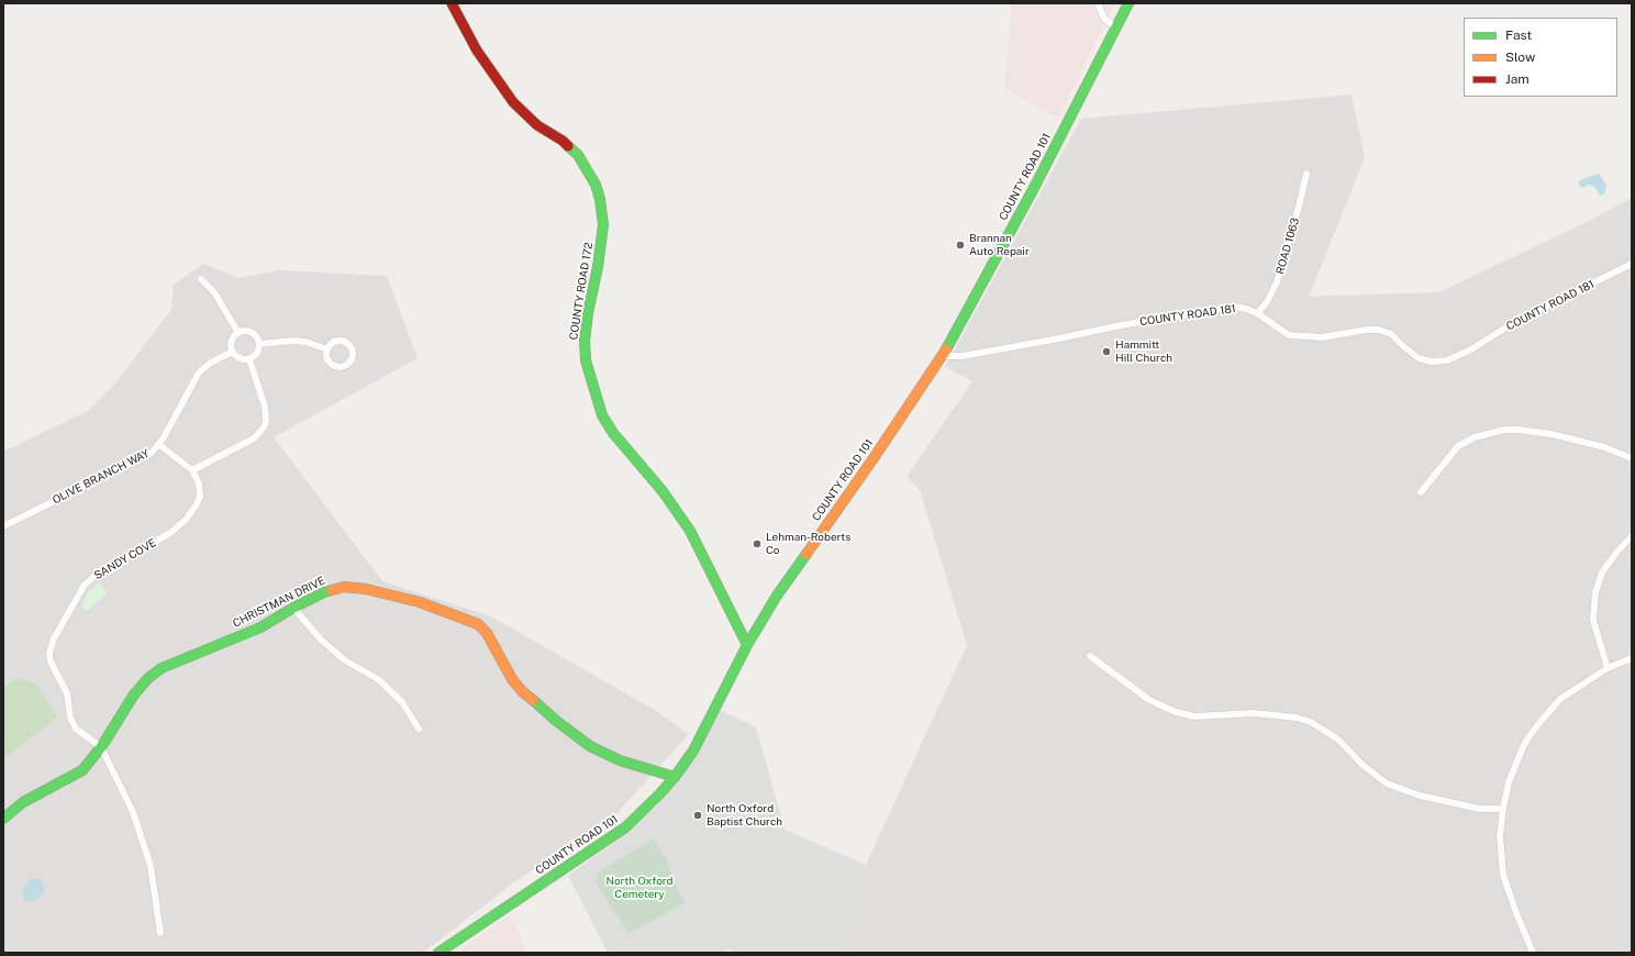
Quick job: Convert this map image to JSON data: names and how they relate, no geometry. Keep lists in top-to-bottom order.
{
  "streets": {
    "street": [
      "COUNTY ROAD 101",
      "ROAD 1063",
      "COUNTY ROAD 172",
      "COUNTY ROAD 181",
      "OLIVE BRANCH WAY",
      "SANDY COVE",
      "CHRISTMAN DRIVE"
    ]
  },
  "crossings": [
    ["COUNTY ROAD 101", "COUNTY ROAD 172"],
    ["COUNTY ROAD 101", "COUNTY ROAD 181"],
    ["COUNTY ROAD 101", "CHRISTMAN DRIVE"],
    ["ROAD 1063", "COUNTY ROAD 181"],
    ["SANDY COVE", "CHRISTMAN DRIVE"]
  ],
  "parks": ["North Oxford Cemetery"],
  "places": [
    "Brannan Auto Repair",
    "Hammitt Hill Church",
    "Lehman-Roberts Co",
    "North Oxford Baptist Church"
  ],
  "legend": ["Fast", "Slow", "Jam"]
}
